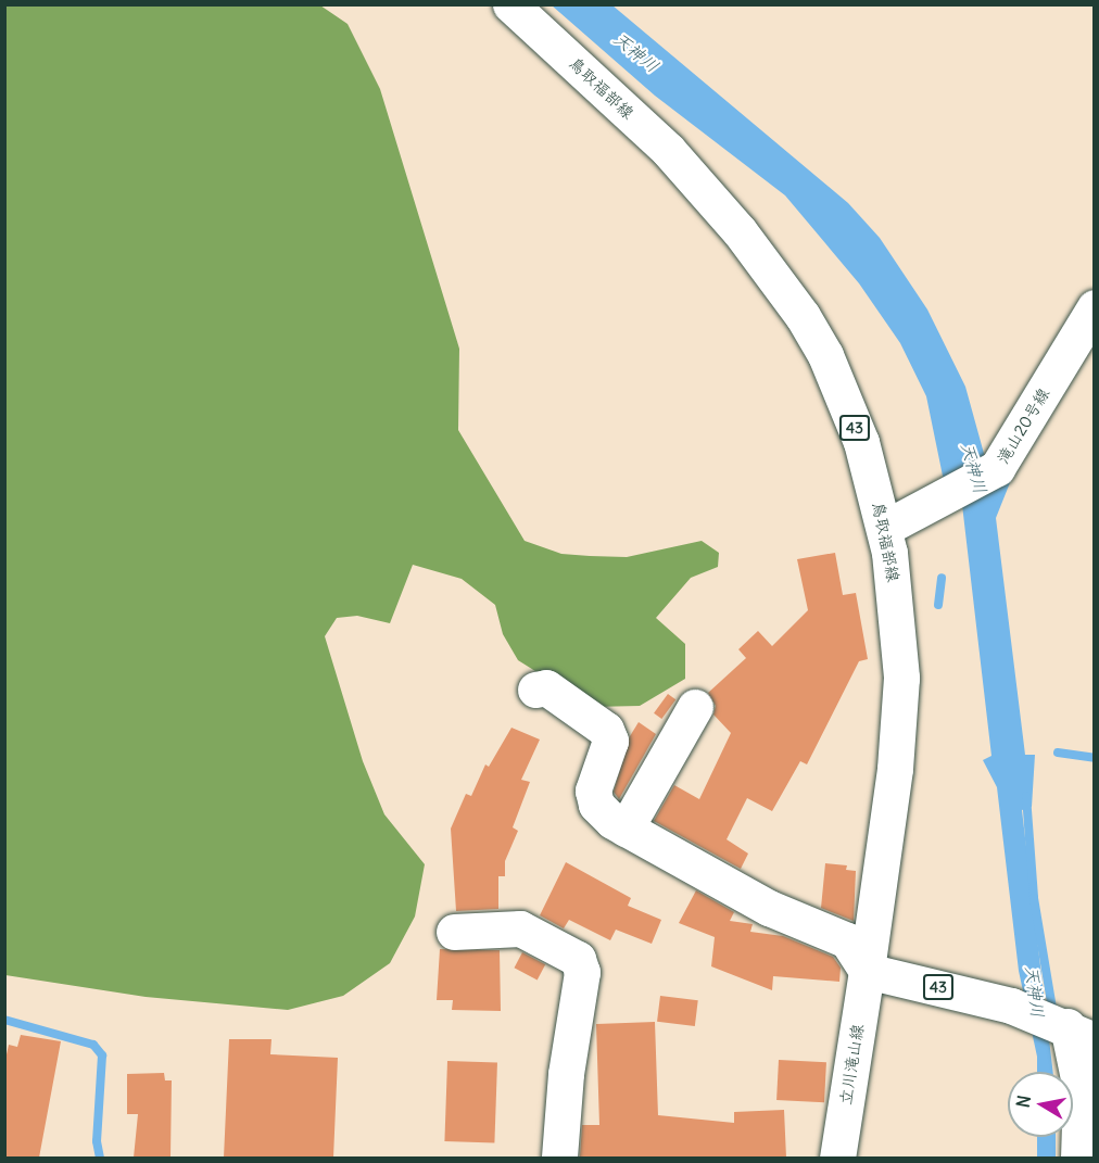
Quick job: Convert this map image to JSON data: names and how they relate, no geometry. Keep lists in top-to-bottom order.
{
  "streets": {
    "street": [
      "鳥取福部線",
      "滝山20号線",
      "43",
      "立川滝山線"
    ]
  },
  "crossings": [
    ["鳥取福部線", "滝山20号線"],
    ["鳥取福部線", "43"],
    ["鳥取福部線", "立川滝山線"],
    ["43", "立川滝山線"]
  ],
  "water": ["天神川"],
  "north": "left"
}
